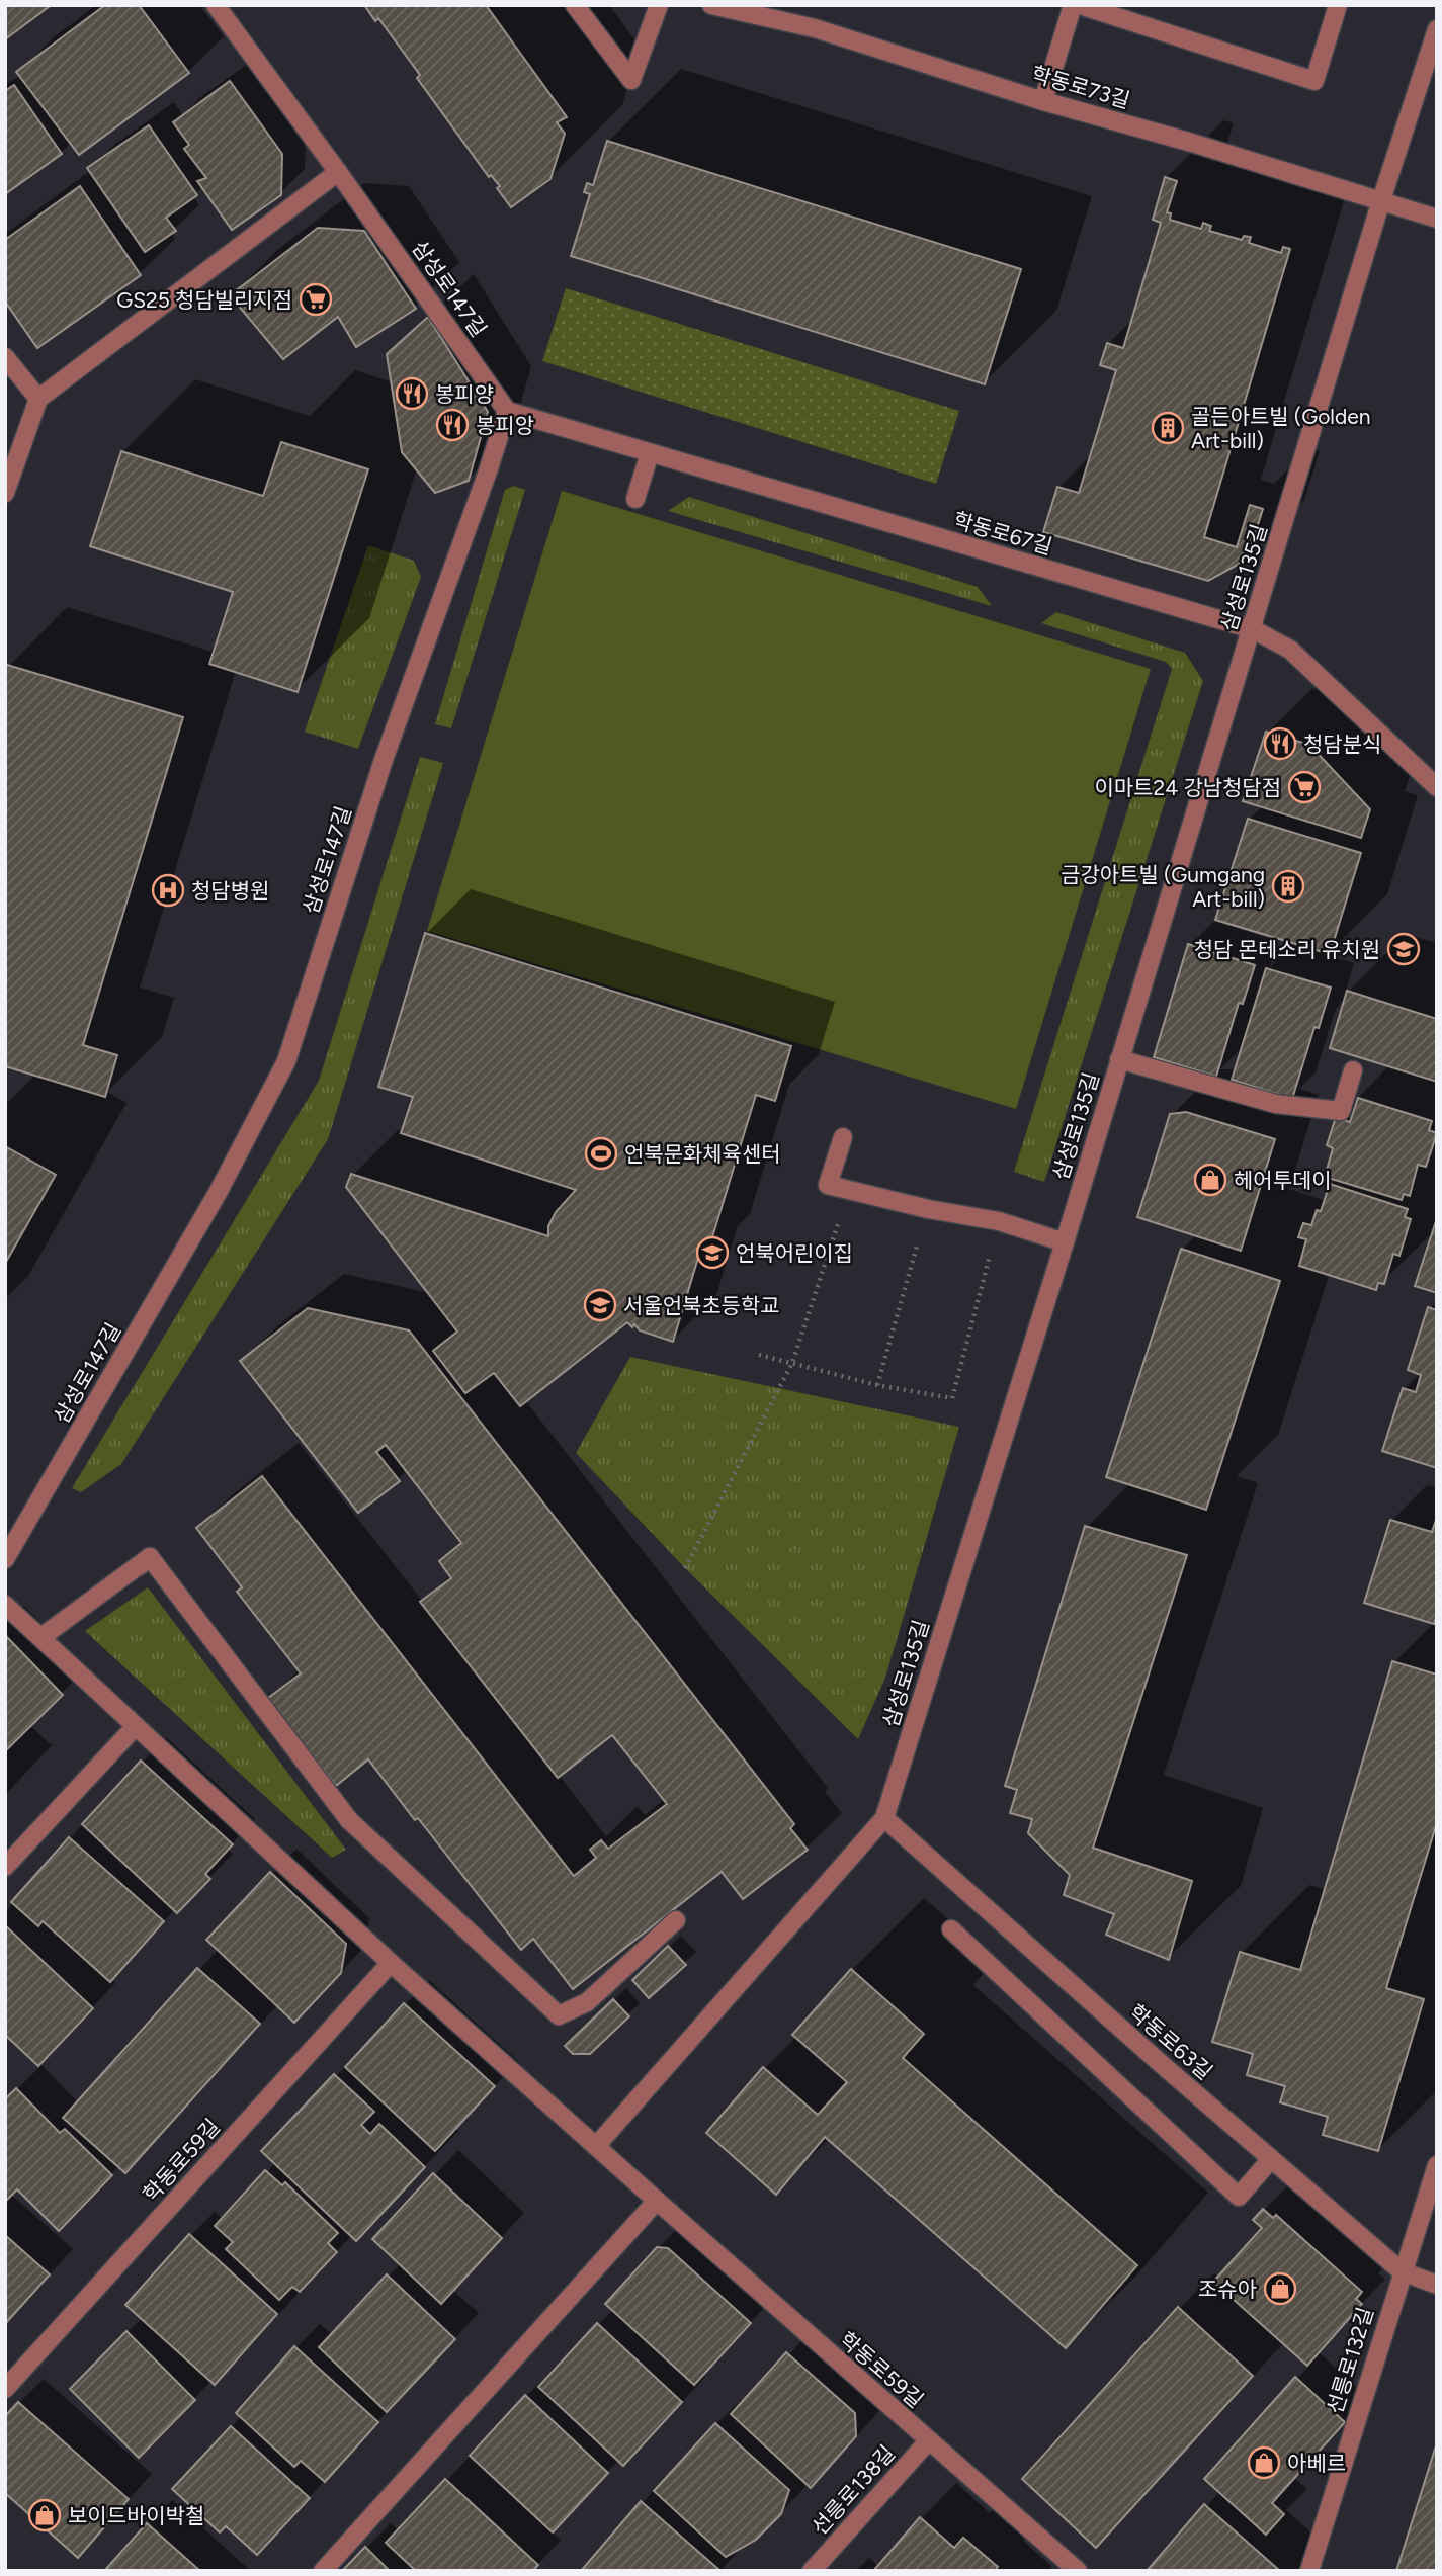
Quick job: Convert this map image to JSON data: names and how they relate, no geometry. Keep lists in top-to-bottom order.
{
  "streets": {
    "street": [
      "학동로73길",
      "삼성로147길",
      "학동로67길",
      "삼성로135길",
      "학동로63길",
      "학동로59길",
      "선릉로132길",
      "선릉로138길"
    ]
  },
  "crossings": [
    ["학동로73길", "삼성로135길"],
    ["삼성로147길", "학동로67길"],
    ["학동로67길", "삼성로135길"],
    ["삼성로135길", "학동로63길"],
    ["삼성로135길", "학동로59길"],
    ["학동로63길", "선릉로132길"],
    ["학동로59길", "선릉로138길"]
  ],
  "places": {
    "supermarket": ["GS25 청담빌리지점", "이마트24 강남청담점"],
    "restaurant": ["봉피양", "봉피앙", "청담분식"],
    "building": ["골든아트빌 (Golden Art-bill)", "금강아트빌 (Gumgang Art-bill)"],
    "hospital": ["청담병원"],
    "school or university": ["청담 몬테소리 유치원", "언북어린이집", "서울언북초등학교"],
    "sports": ["언북문화체육센터"],
    "shop": [
      "헤어투데이",
      "조슈아",
      "아베르",
      "보이드바이박철"
    ]
  }
}
